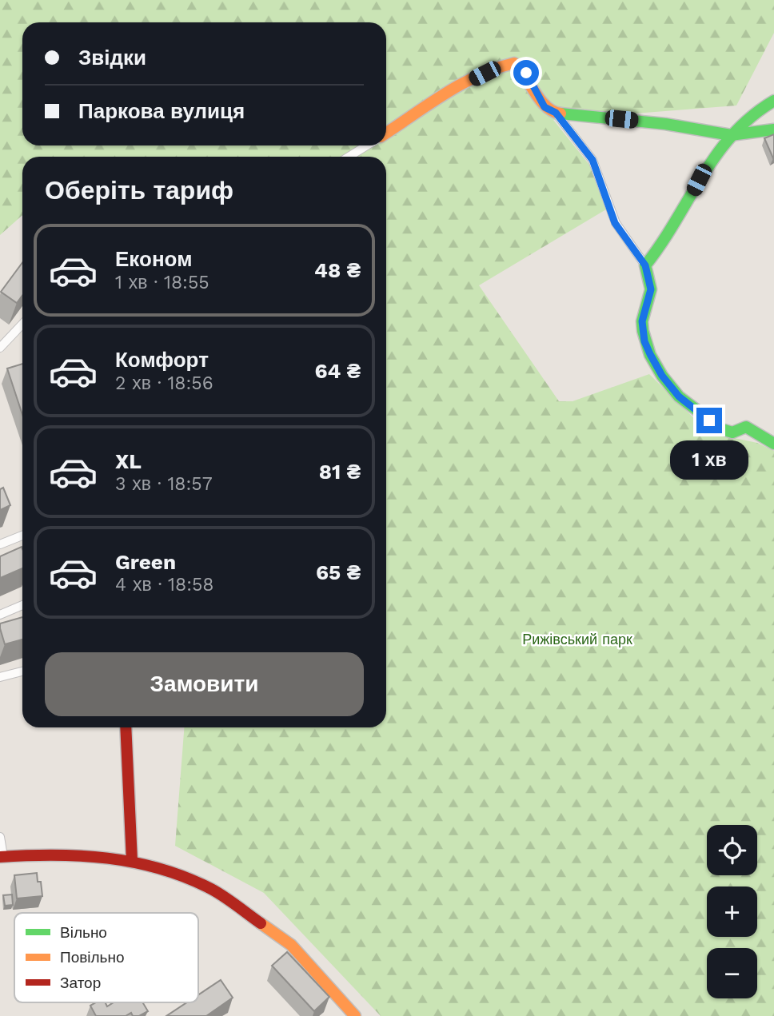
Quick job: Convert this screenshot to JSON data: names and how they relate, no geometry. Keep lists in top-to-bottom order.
{
  "parks": ["Рижівський парк"],
  "legend": ["Вільно", "Повільно", "Затор"],
  "page": {
    "banner": ["Звідки", "Паркова вулиця"],
    "heading": "Оберіть тариф",
    "list": [
      {
        "name": "Економ",
        "note": "1 хв · 18:55",
        "value": "48 ₴"
      },
      {
        "name": "Комфорт",
        "note": "2 хв · 18:56",
        "value": "64 ₴"
      },
      {
        "name": "XL",
        "note": "3 хв · 18:57",
        "value": "81 ₴"
      },
      {
        "name": "Green",
        "note": "4 хв · 18:58",
        "value": "65 ₴"
      }
    ],
    "bubble": "1 хв",
    "buttons": "Замовити",
    "map_buttons": ["+", "−"]
  }
}
